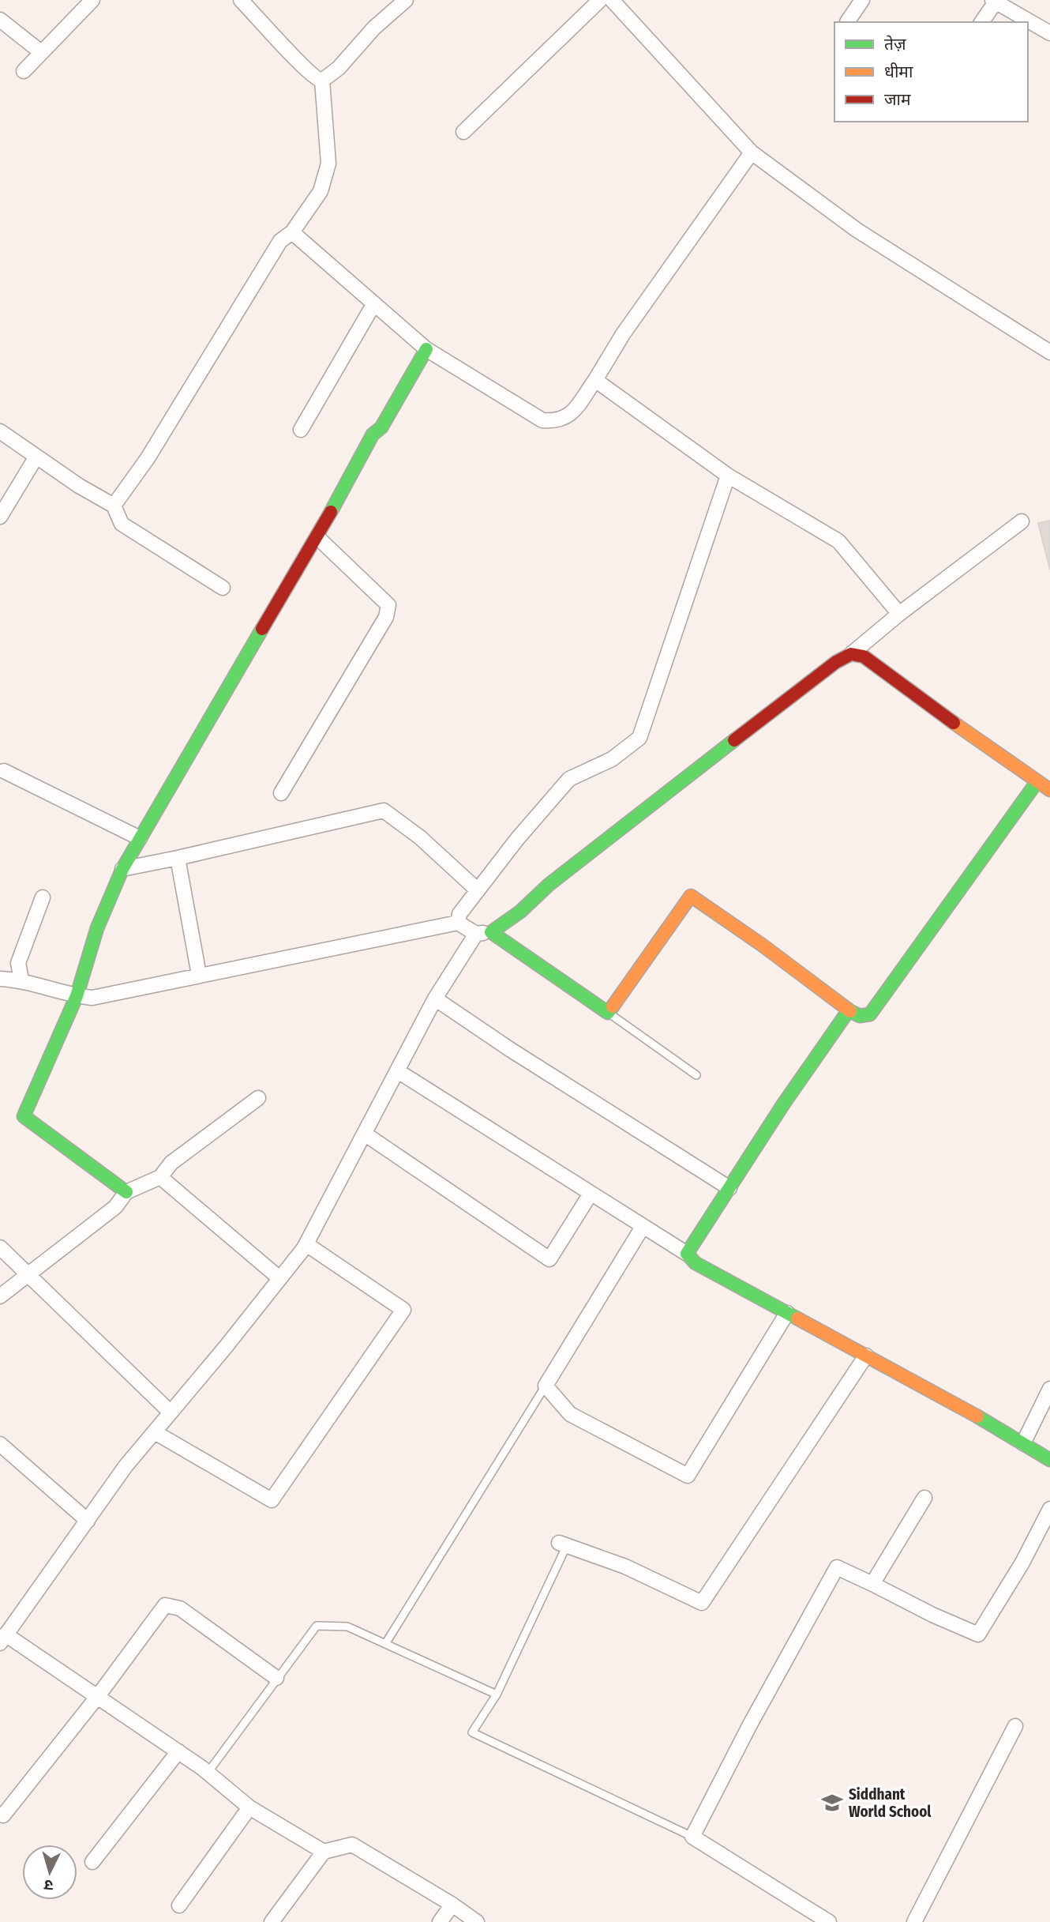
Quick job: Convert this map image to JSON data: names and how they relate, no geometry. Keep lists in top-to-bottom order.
{
  "places": {
    "school or university": ["Siddhant World School"]
  },
  "legend": ["तेज़", "धीमा", "जाम"],
  "north": "bottom"
}
